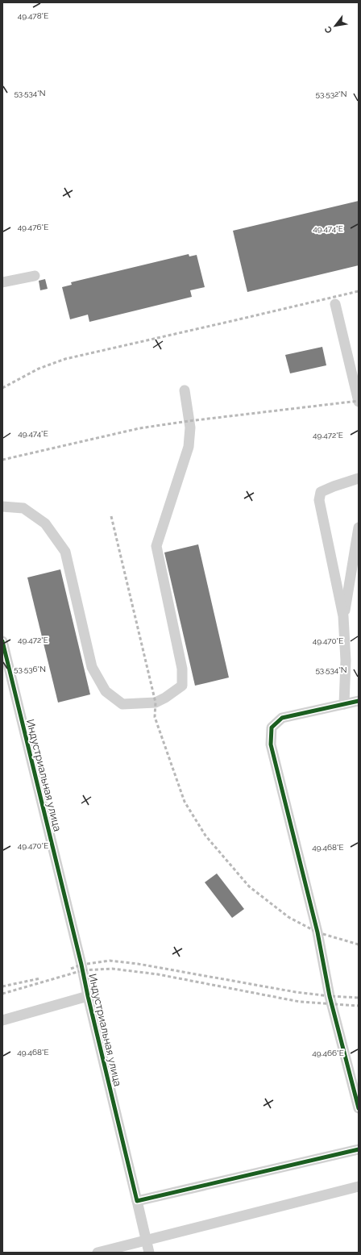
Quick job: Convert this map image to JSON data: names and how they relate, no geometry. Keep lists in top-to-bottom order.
{
  "streets": {
    "street": ["Индустриальная улица"]
  },
  "north": "bottom left",
  "coordinates": [
    "49.478°E",
    "53.534°N",
    "53.532°N",
    "49.476°E",
    "49.474°E",
    "49.472°E",
    "49.470°E",
    "53.536°N",
    "49.468°E",
    "49.466°E"
  ]
}
